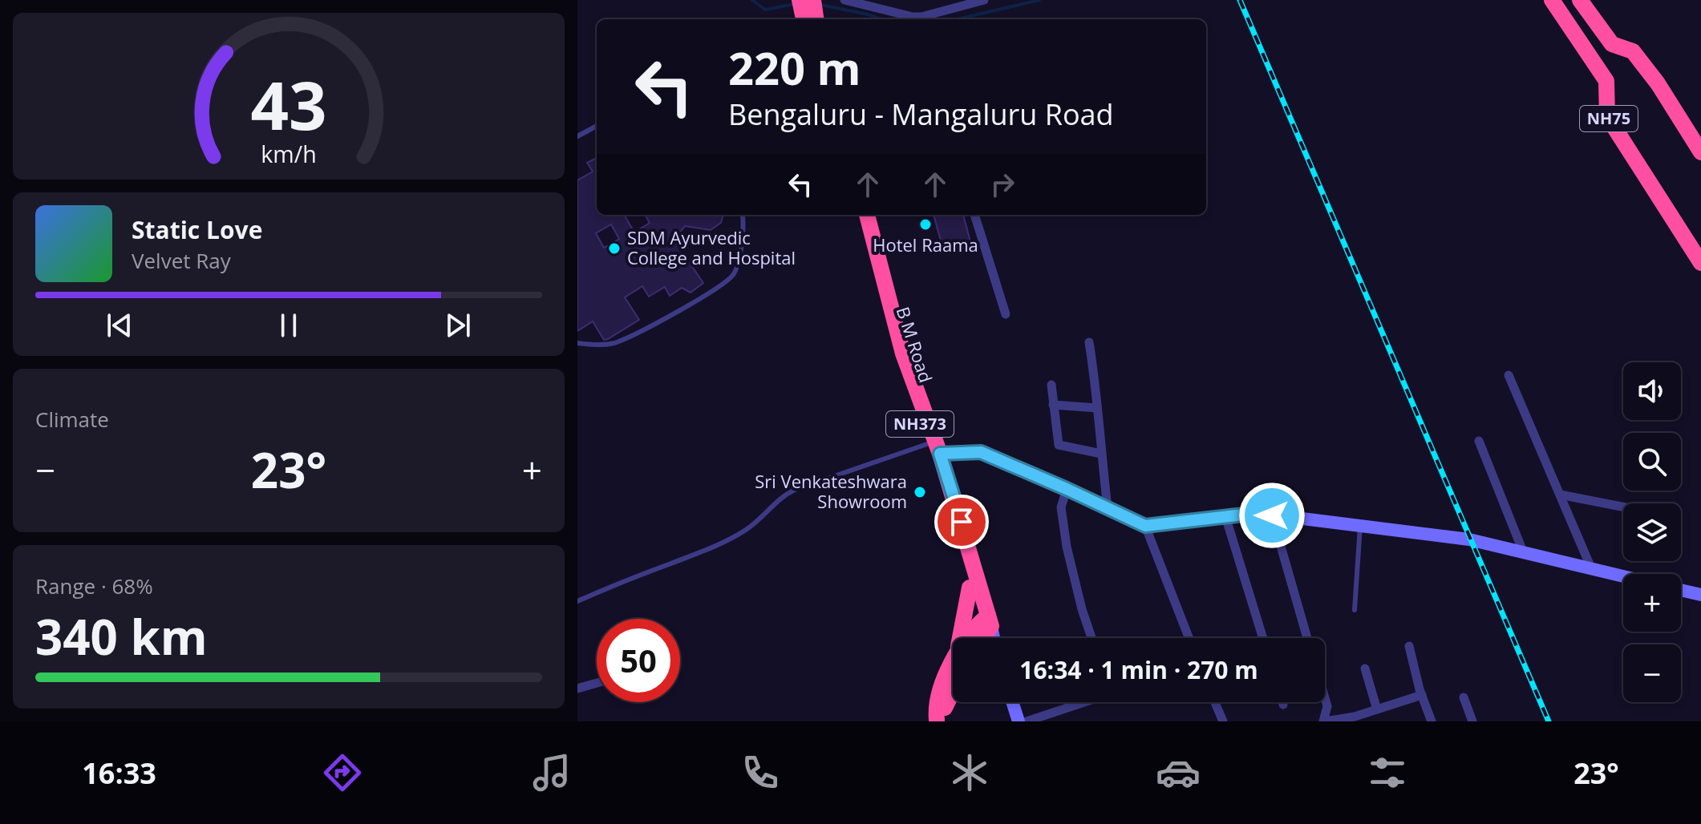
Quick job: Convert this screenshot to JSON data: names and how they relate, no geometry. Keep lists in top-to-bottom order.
{
  "streets": {
    "highway": ["NH75", "B M Road", "NH373"]
  },
  "crossings": [
    ["B M Road", "NH373"]
  ],
  "places": ["Hotel Raama", "SDM Ayurvedic College and Hospital", "Sri Venkateshwara Showroom"],
  "page": {
    "turn": ["220 m", "Bengaluru - Mangaluru Road"],
    "song": ["Static Love", "Velvet Ray"],
    "map_buttons": ["+", "−"],
    "tile": [
      "Climate",
      ["Range · 68%", "340 km"]
    ],
    "heat": ["−", "23°", "+"],
    "limit": "50",
    "trip": "16:34 · 1 min · 270 m",
    "tabs": ["16:33", "23°"],
    "gauge": ["43", "km/h"]
  }
}
